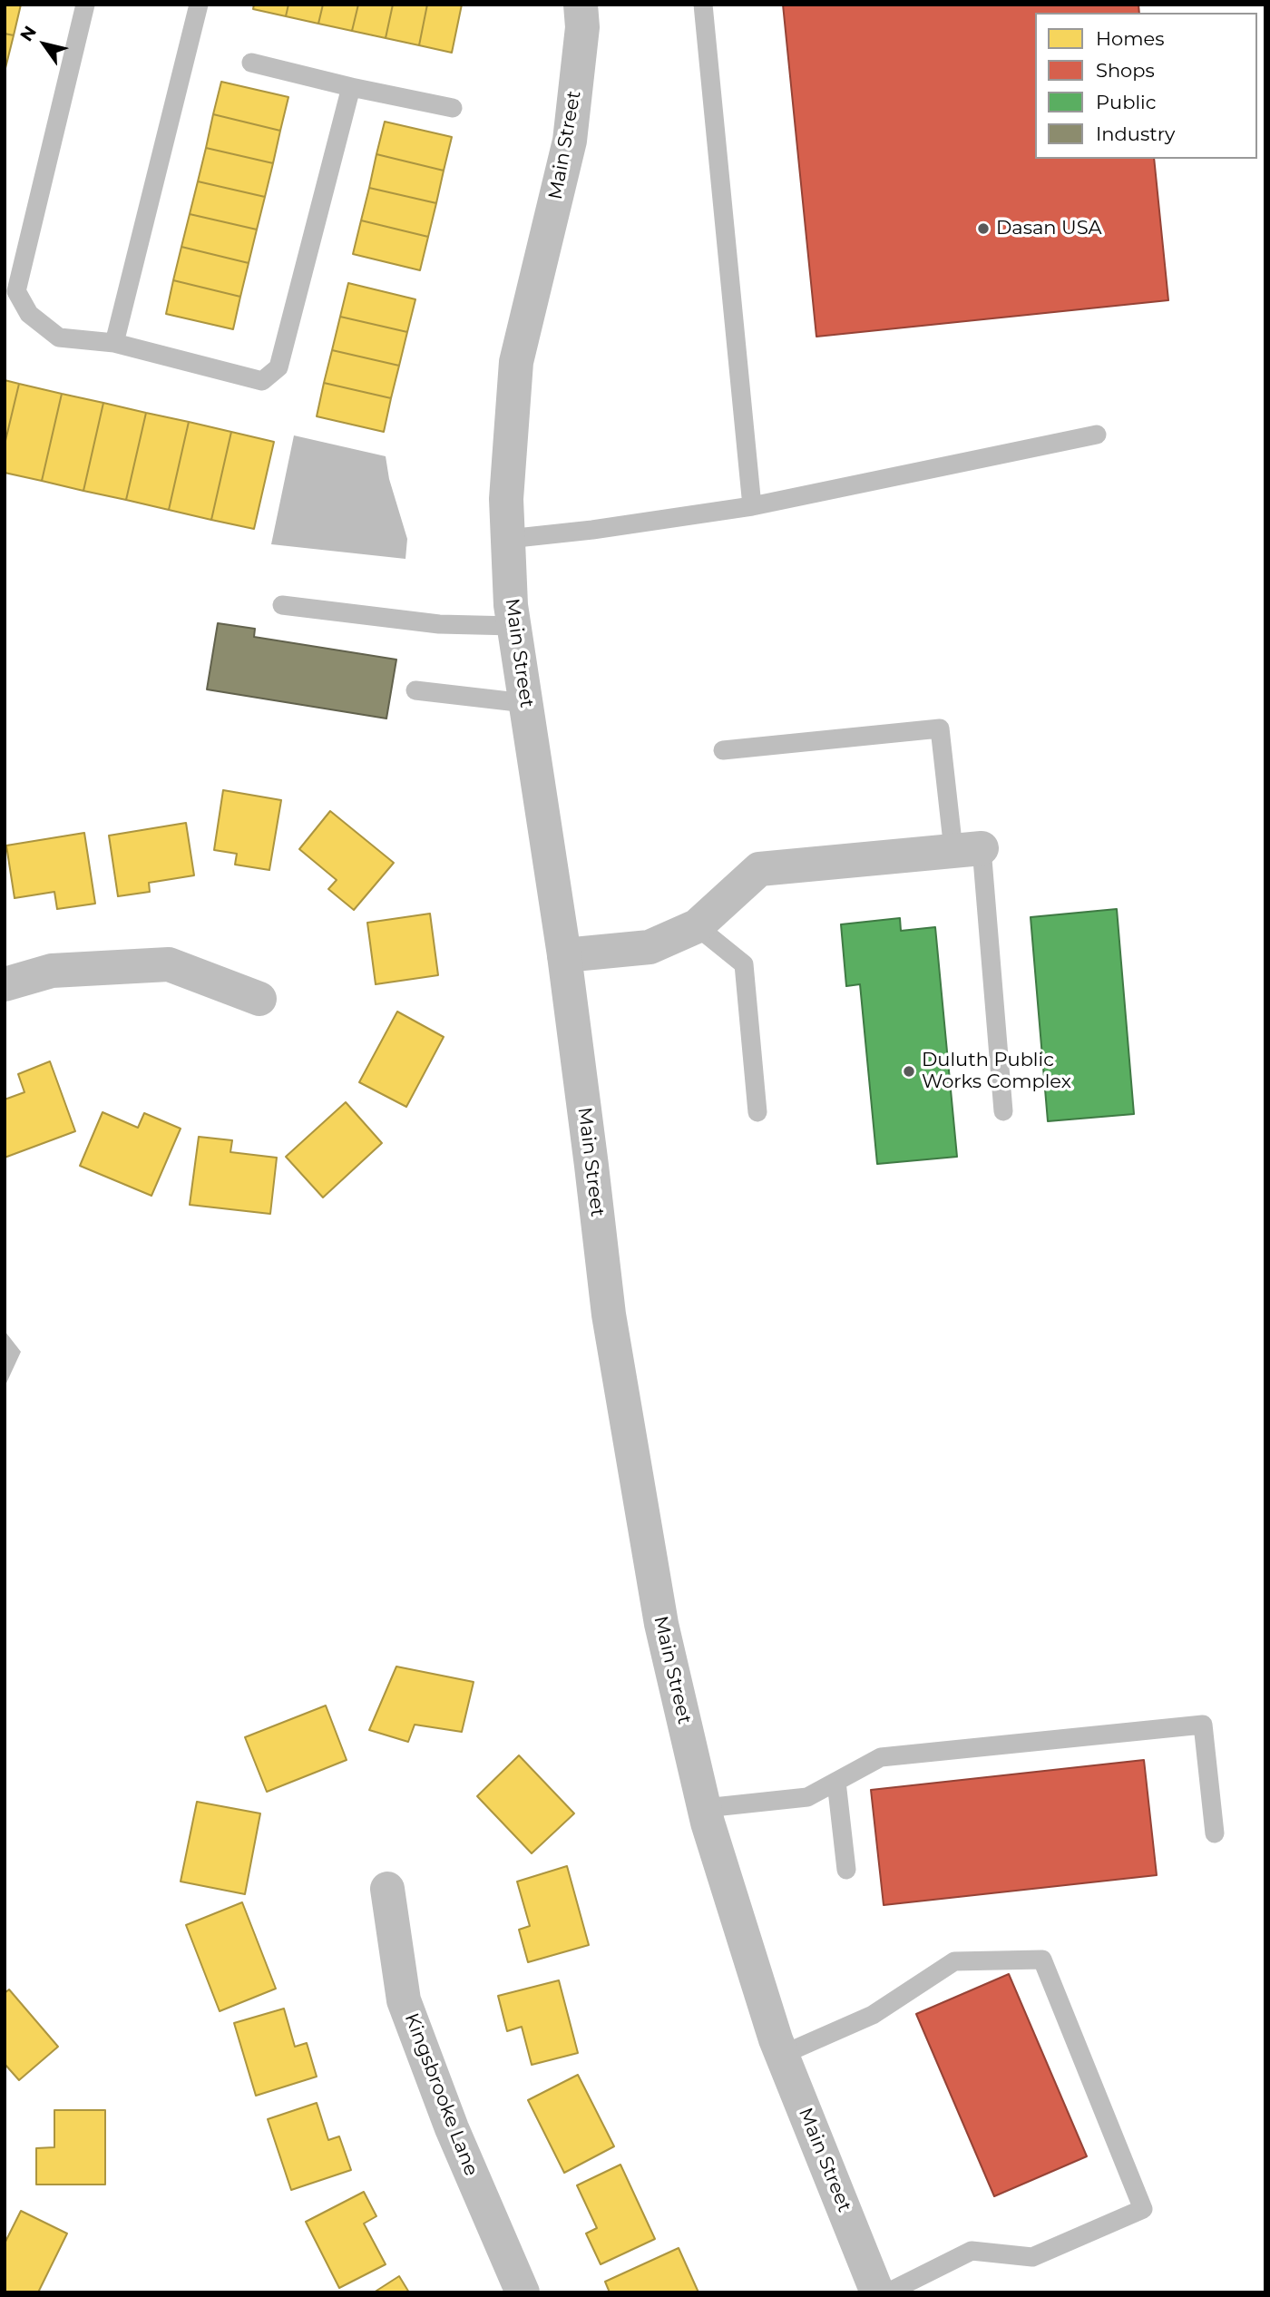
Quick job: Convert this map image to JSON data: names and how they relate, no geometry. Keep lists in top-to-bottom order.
{
  "streets": {
    "street": ["Main Street", "Kingsbrooke Lane"]
  },
  "places": ["Dasan USA", "Duluth Public Works Complex"],
  "legend": [
    "Homes",
    "Shops",
    "Public",
    "Industry"
  ],
  "north": "top left"
}
